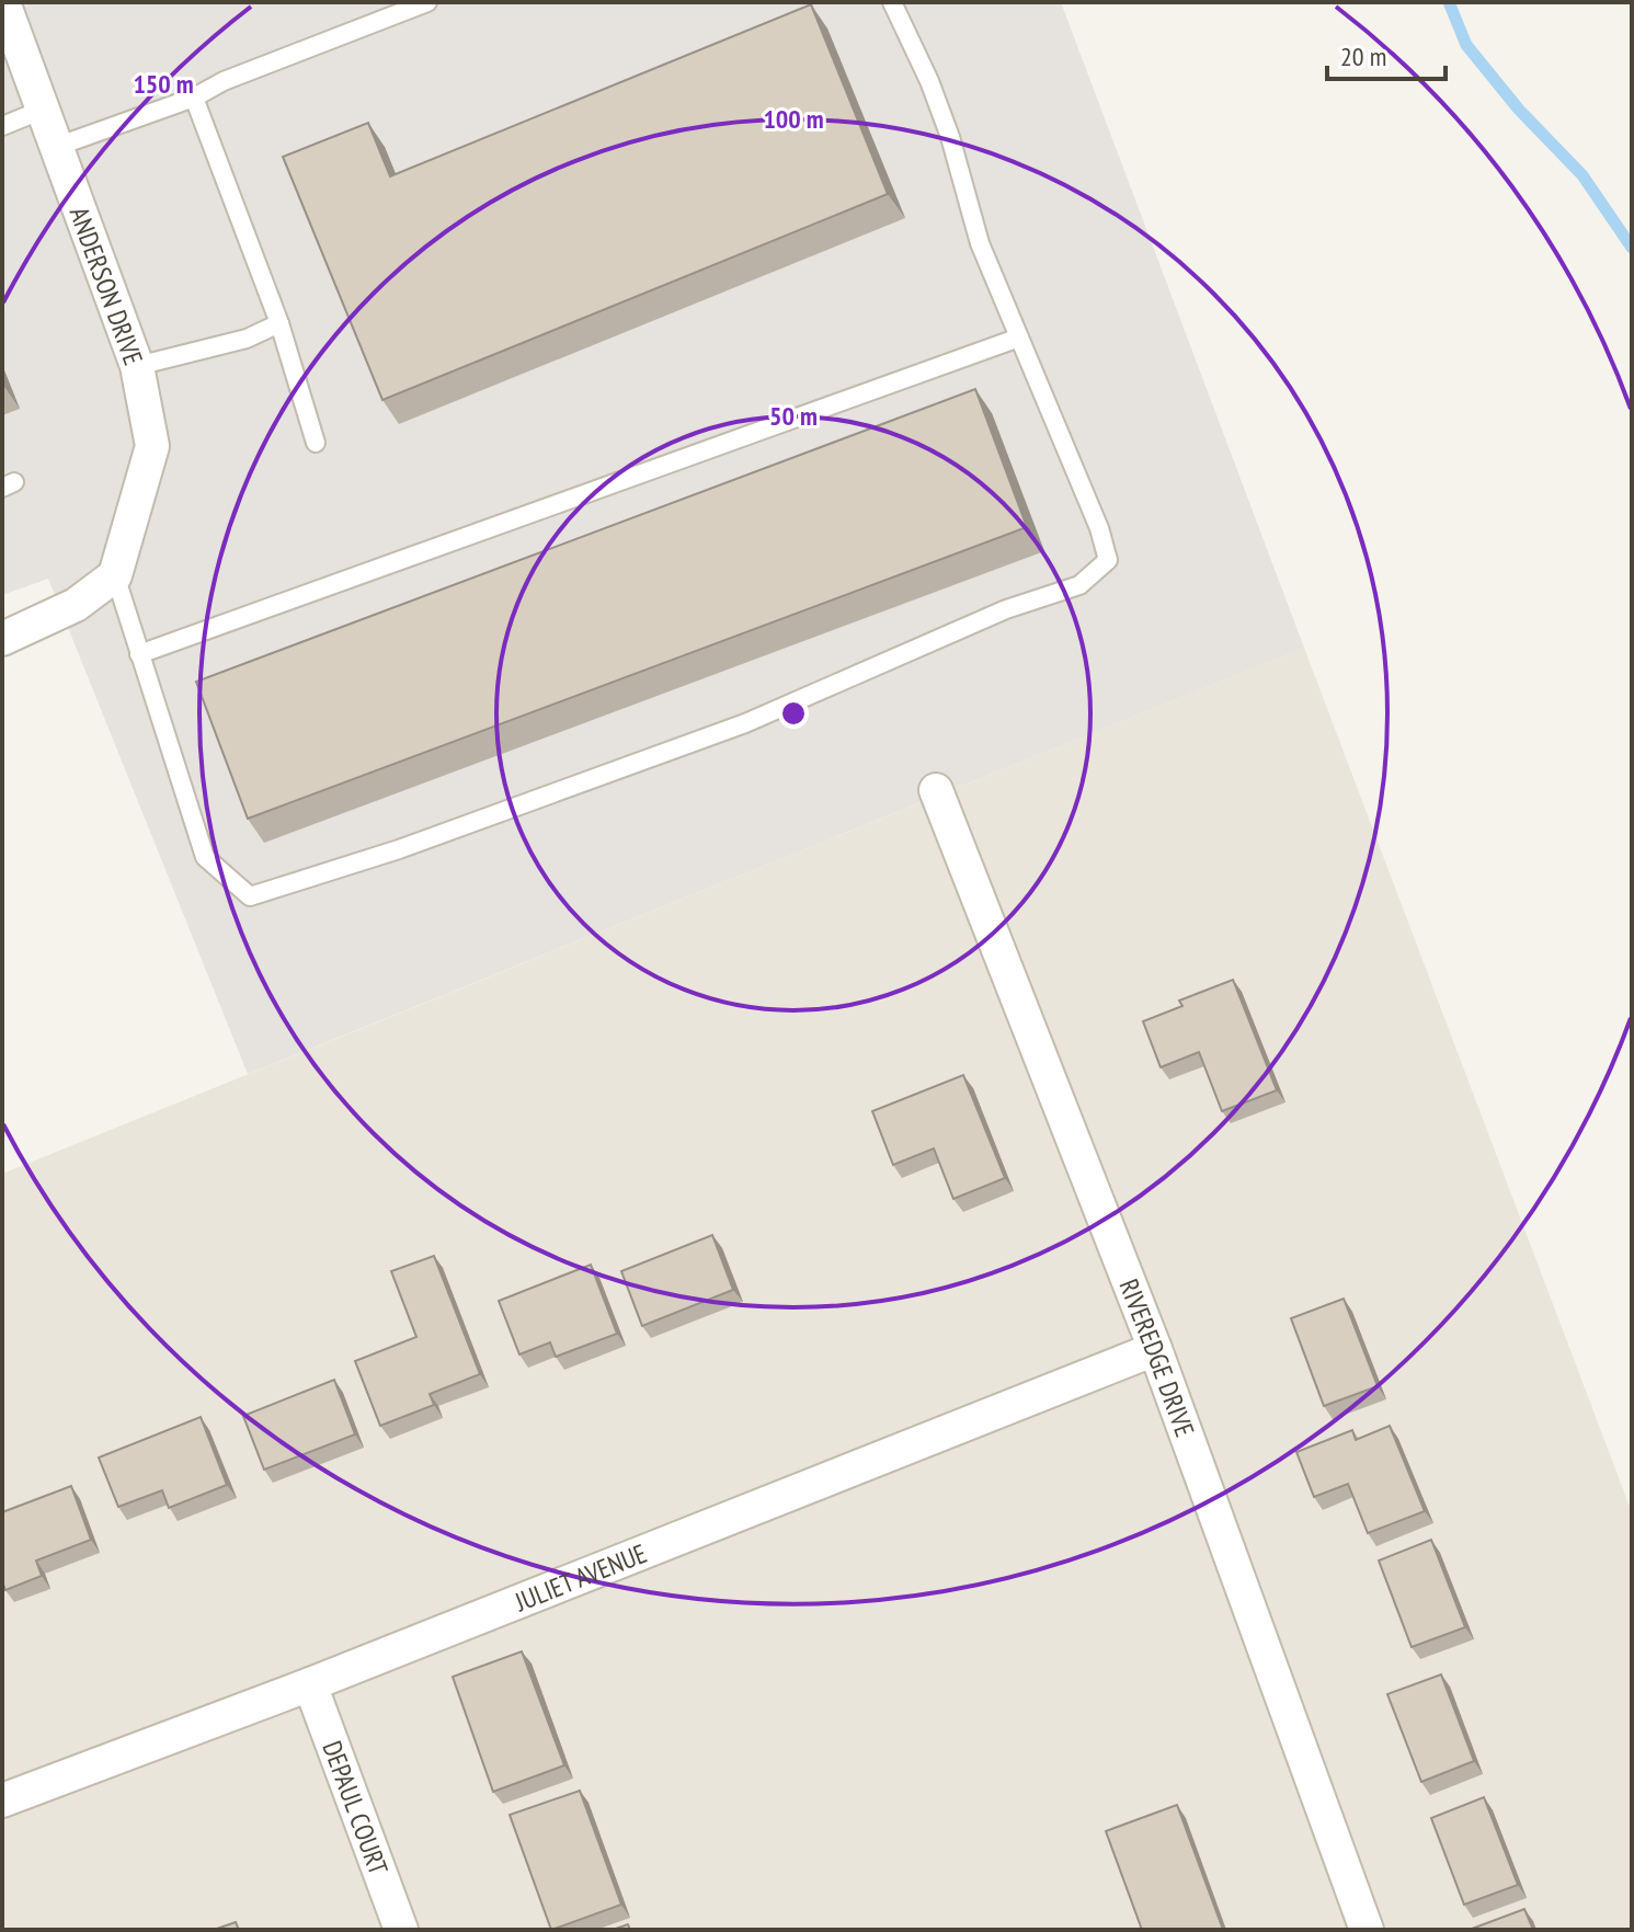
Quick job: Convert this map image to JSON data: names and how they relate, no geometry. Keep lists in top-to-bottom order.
{
  "streets": {
    "street": [
      "ANDERSON DRIVE",
      "RIVEREDGE DRIVE",
      "JULIET AVENUE",
      "DEPAUL COURT"
    ]
  },
  "crossings": [
    ["RIVEREDGE DRIVE", "JULIET AVENUE"],
    ["JULIET AVENUE", "DEPAUL COURT"]
  ],
  "scale_bar": "20 m",
  "rings": ["150 m", "100 m", "50 m"]
}
